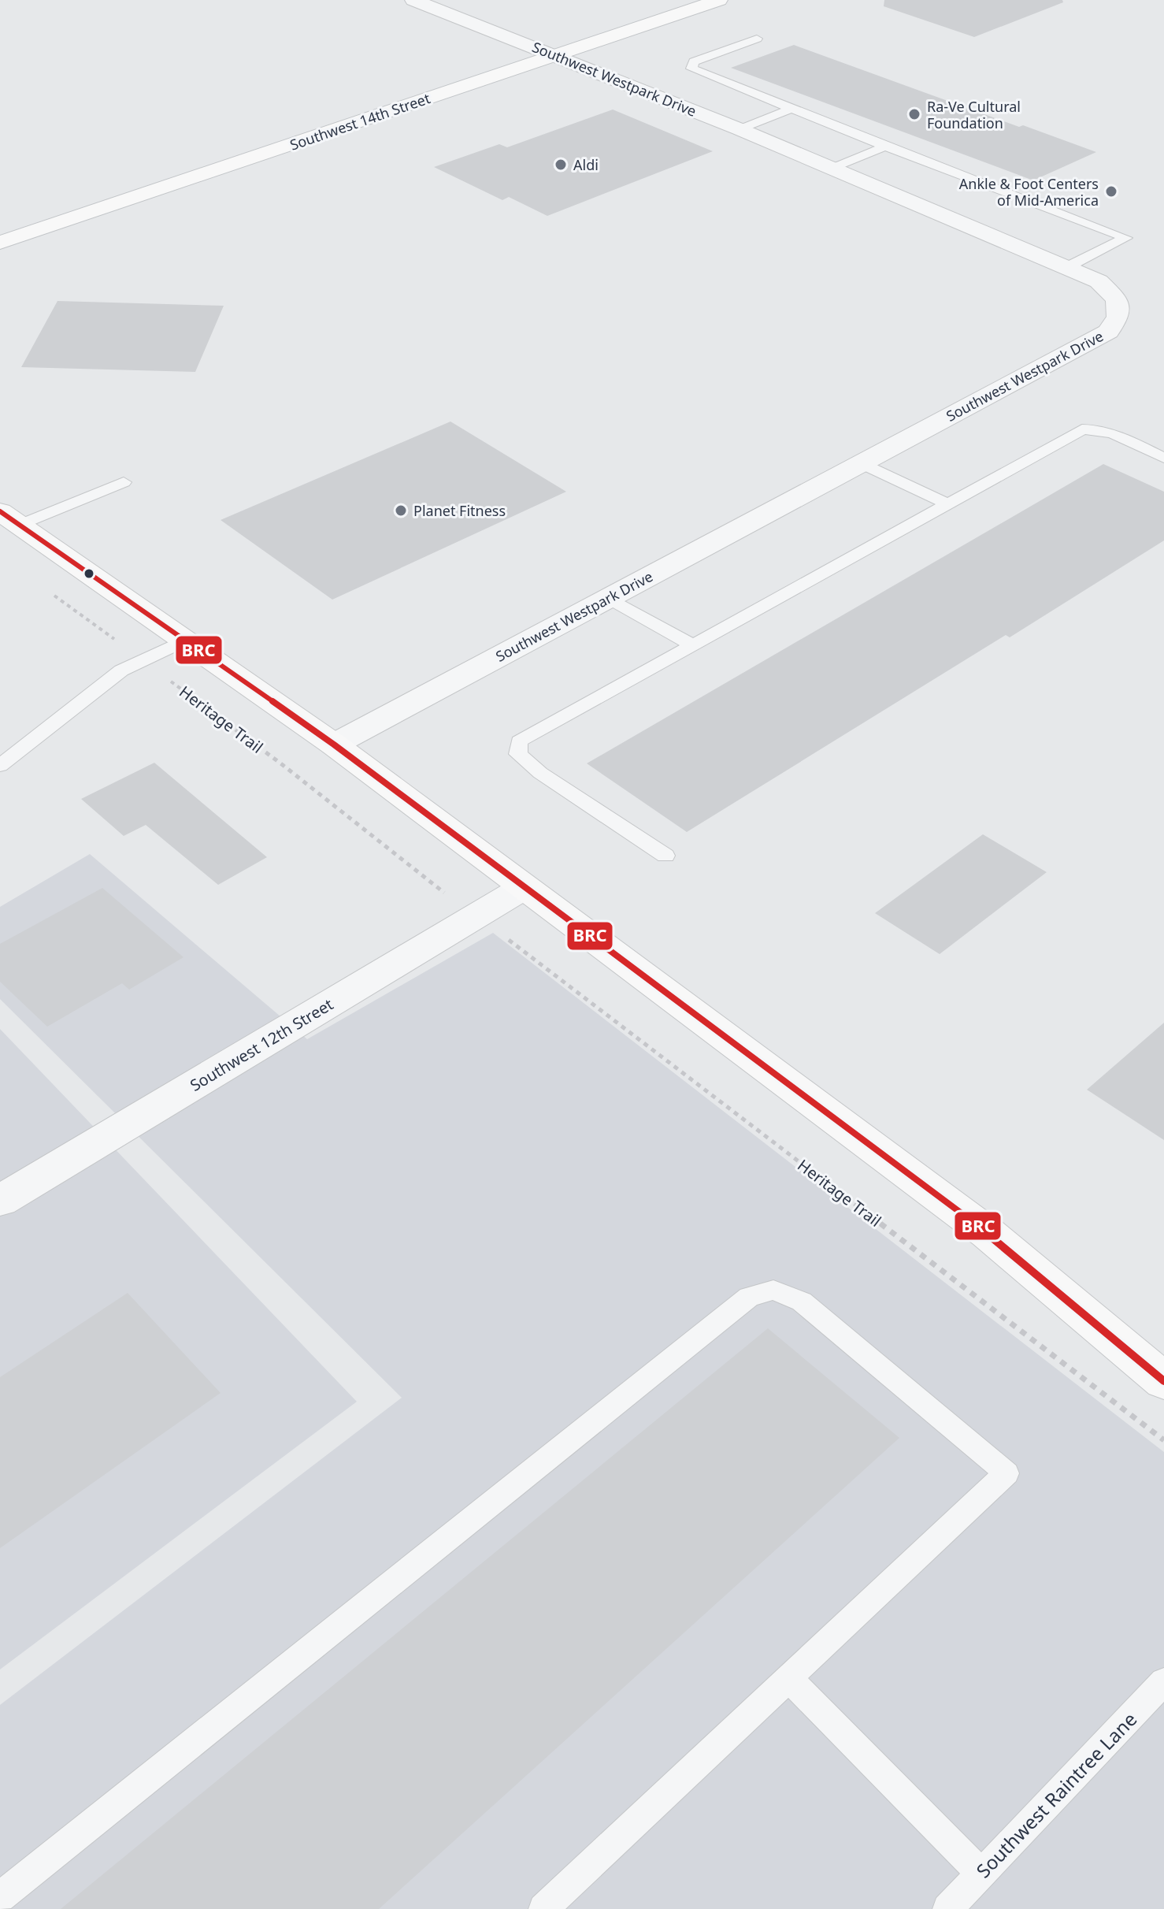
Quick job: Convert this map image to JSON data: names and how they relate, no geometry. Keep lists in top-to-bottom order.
{
  "streets": {
    "main road": ["Southwest 14th Street"],
    "street": ["Southwest Westpark Drive", "Southwest 12th Street"],
    "lane": ["Southwest Raintree Lane"],
    "path": ["Heritage Trail"]
  },
  "crossings": [
    ["Southwest Westpark Drive", "Southwest 14th Street"]
  ],
  "places": [
    "Ra-Ve Cultural Foundation",
    "Aldi",
    "Ankle & Foot Centers of Mid-America",
    "Planet Fitness"
  ],
  "lines": ["transit line BRC"]
}
